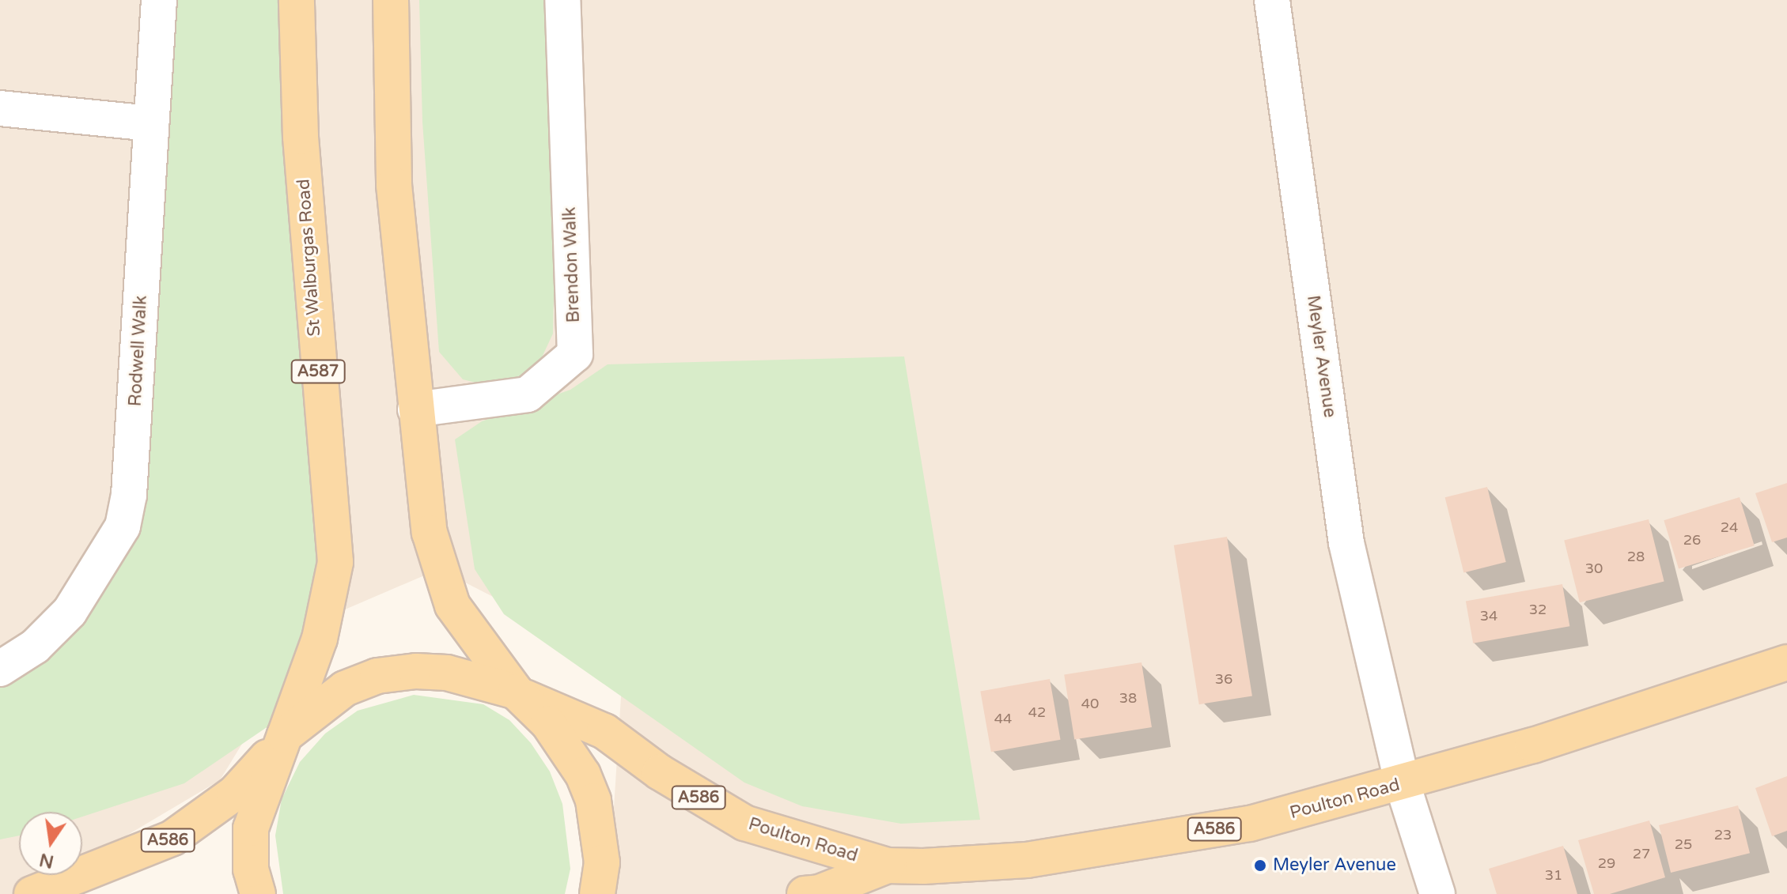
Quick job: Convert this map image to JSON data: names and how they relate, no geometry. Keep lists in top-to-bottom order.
{
  "streets": {
    "main road": [
      "St Walburgas Road",
      "A587",
      "A586",
      "Poulton Road"
    ],
    "street": ["Brendon Walk", "Rodwell Walk", "Meyler Avenue"]
  },
  "crossings": [
    ["St Walburgas Road", "A586"],
    ["St Walburgas Road", "Poulton Road"],
    ["Meyler Avenue", "Poulton Road"],
    ["A586", "Poulton Road"]
  ],
  "places": ["Meyler Avenue"],
  "house_numbers": [
    "24",
    "26",
    "28",
    "30",
    "32",
    "34",
    "36",
    "38",
    "40",
    "42",
    "44",
    "23",
    "25",
    "27",
    "29",
    "31"
  ],
  "north": "bottom"
}
